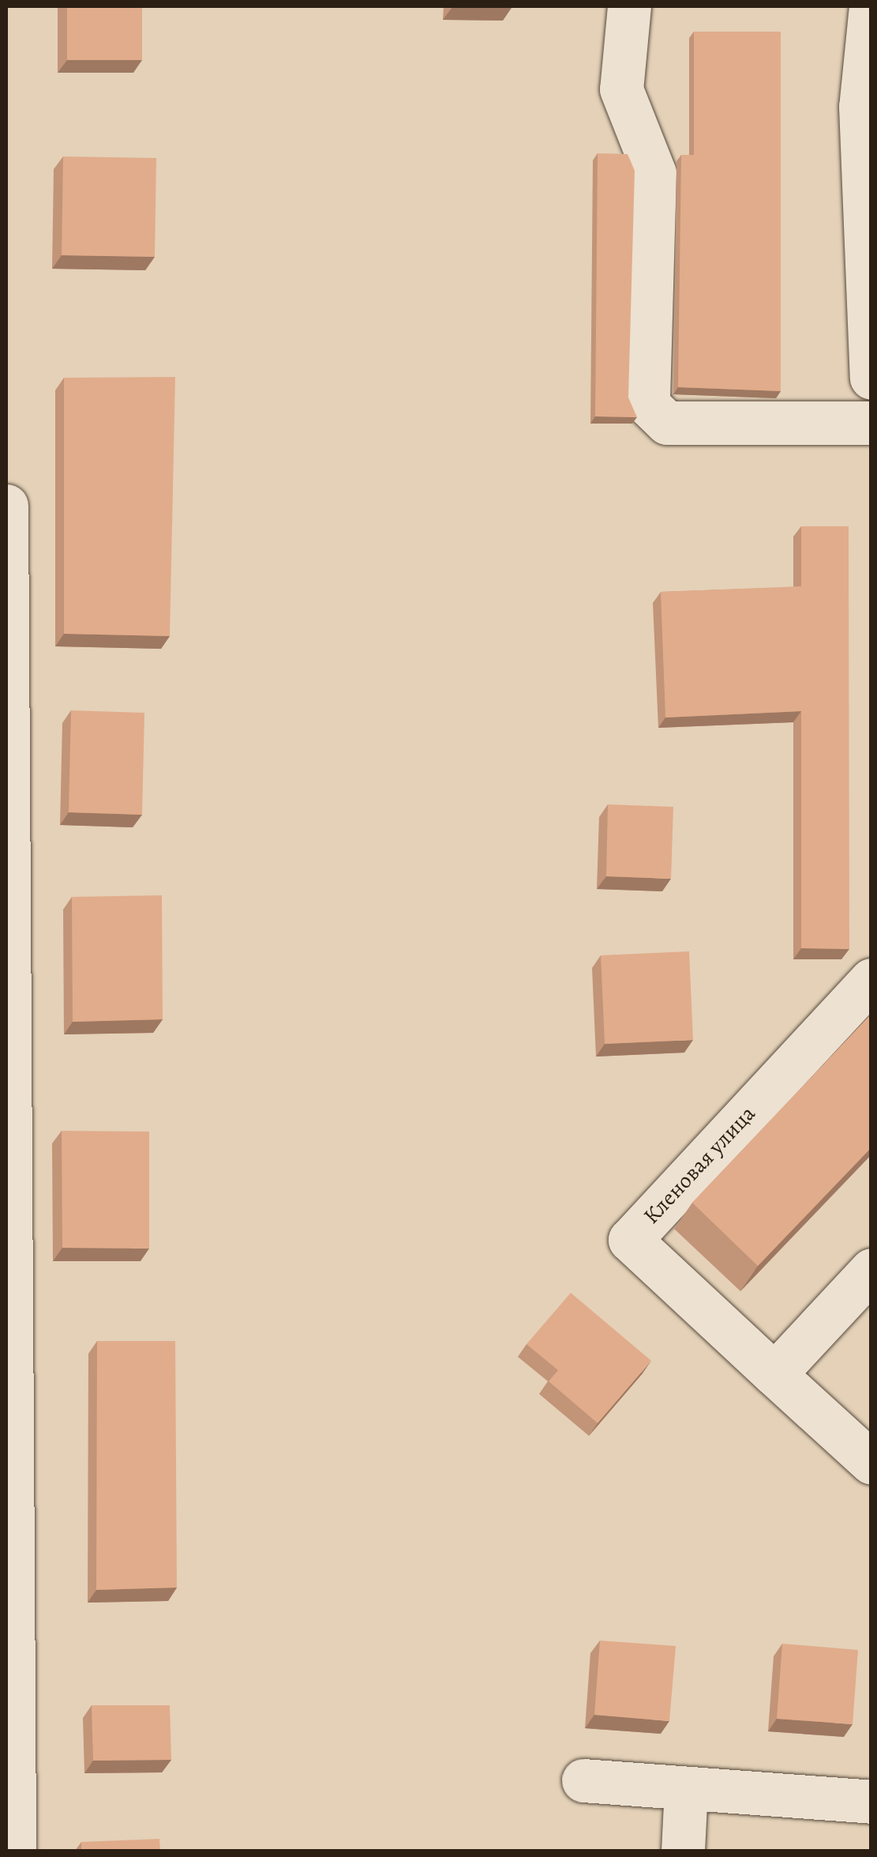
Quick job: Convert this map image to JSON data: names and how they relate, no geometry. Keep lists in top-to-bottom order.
{
  "streets": {
    "street": ["Кленовая улица"]
  }
}
